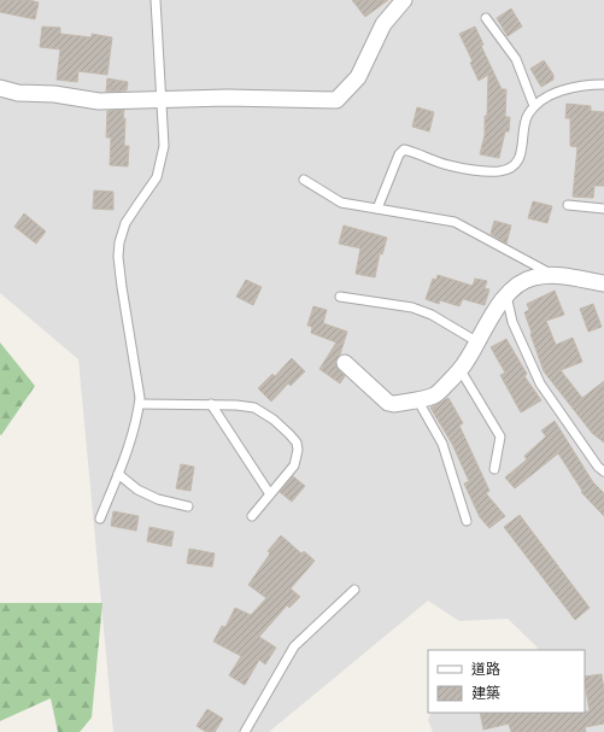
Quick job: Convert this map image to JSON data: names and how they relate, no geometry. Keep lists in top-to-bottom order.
{
  "legend": ["道路", "建築"]
}
